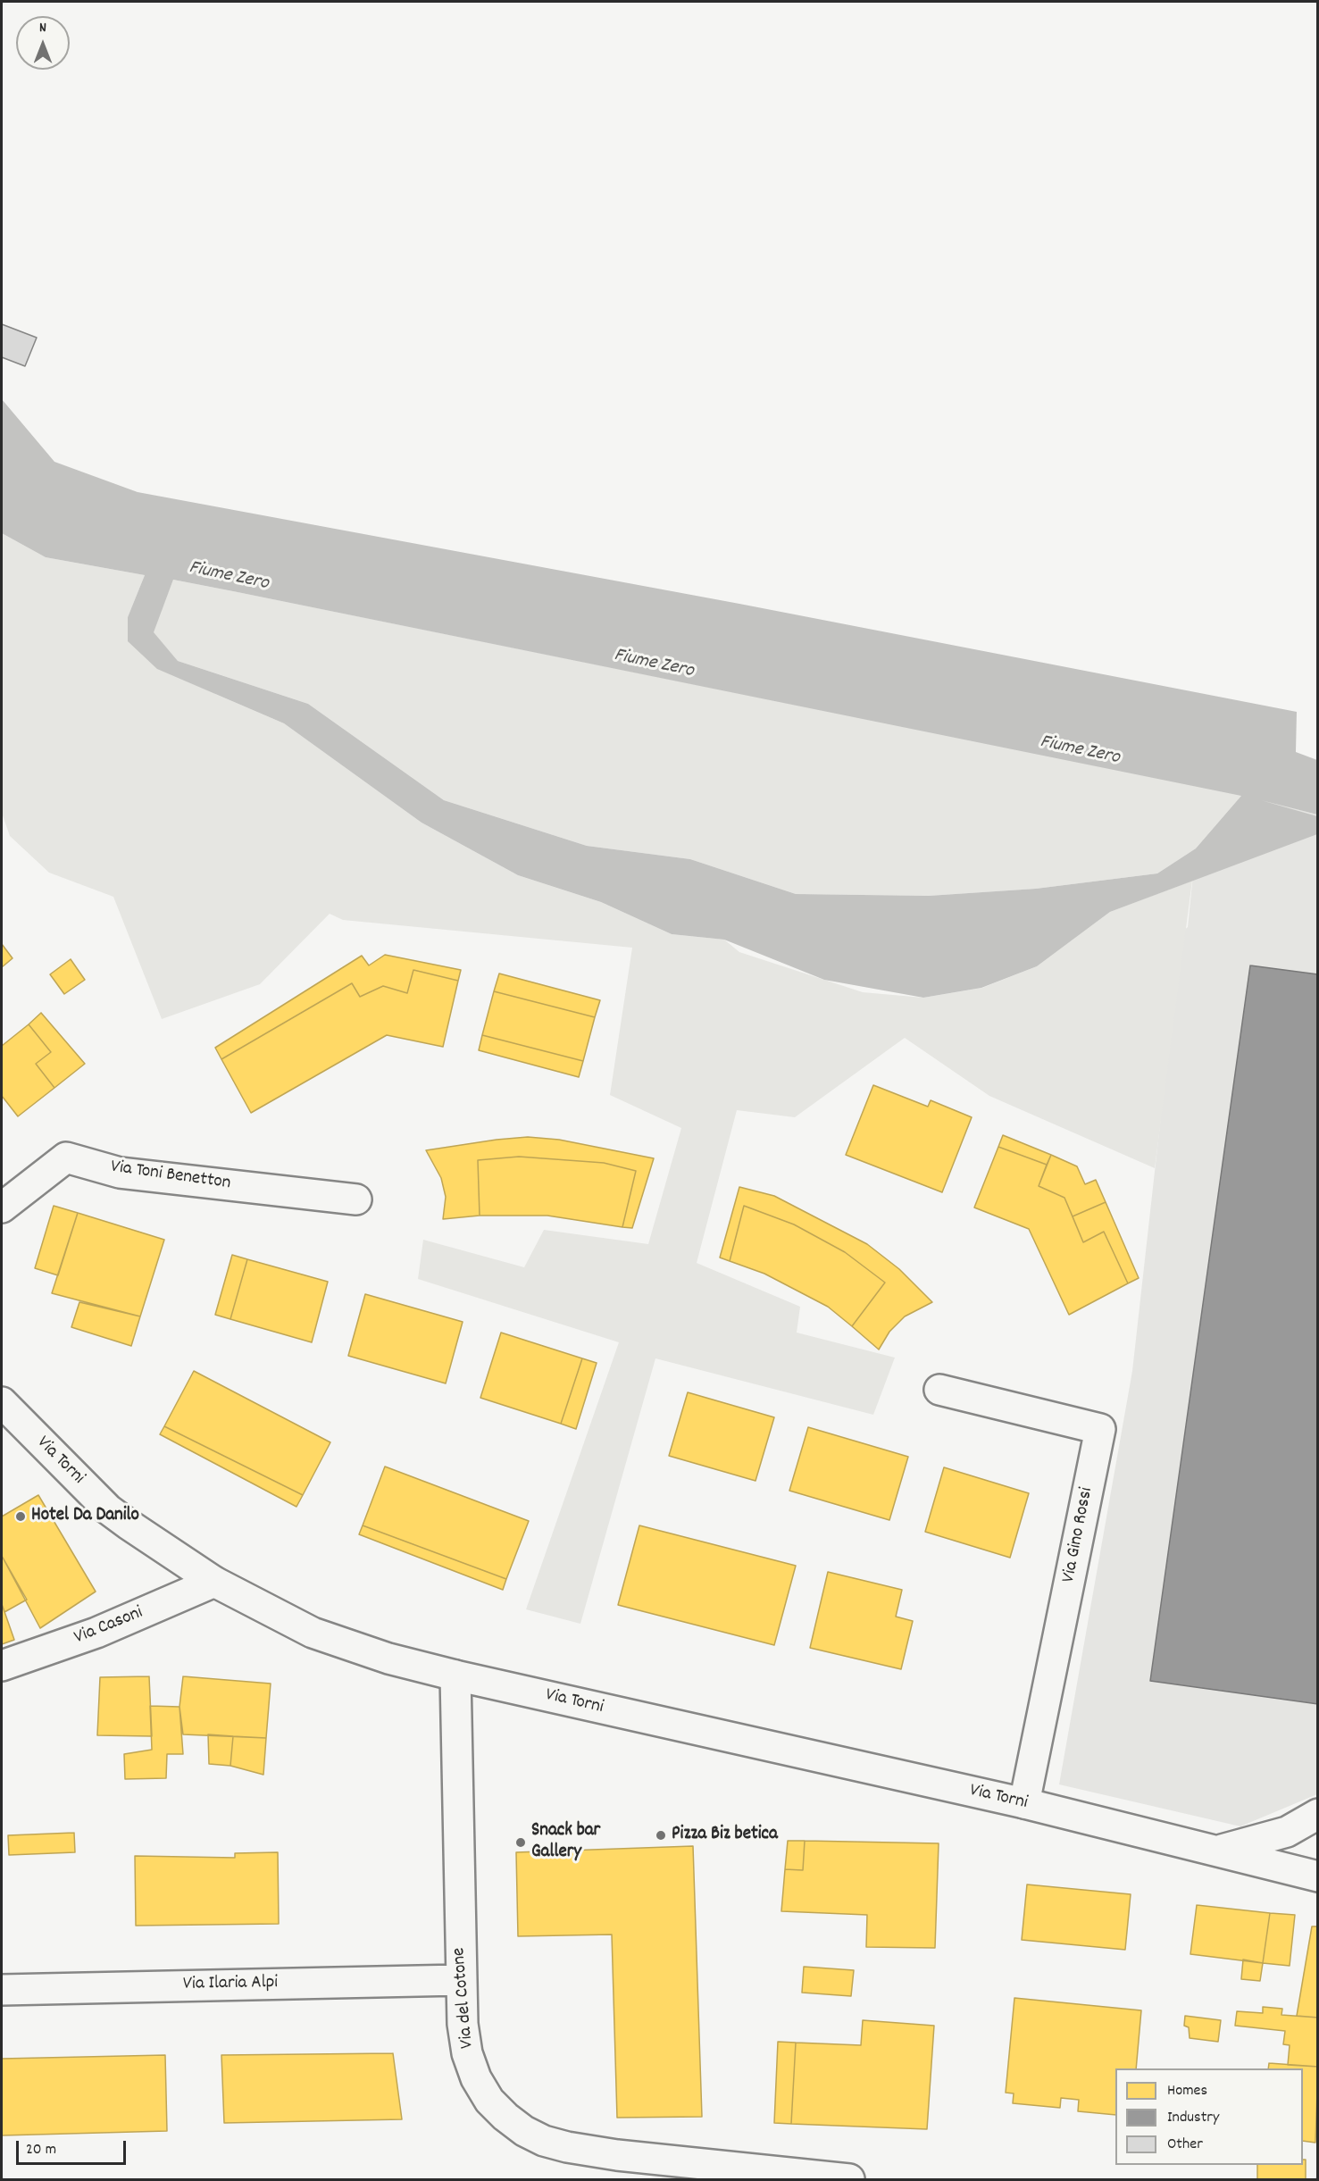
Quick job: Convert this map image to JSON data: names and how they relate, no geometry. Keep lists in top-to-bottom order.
{
  "streets": {
    "street": [
      "Via Toni Benetton",
      "Via Torni",
      "Via Gino Rossi",
      "Via Casoni",
      "Via Ilaria Alpi",
      "Via del Cotone"
    ]
  },
  "crossings": [
    ["Via Torni", "Via Gino Rossi"],
    ["Via Torni", "Via Casoni"],
    ["Via Torni", "Via del Cotone"],
    ["Via Ilaria Alpi", "Via del Cotone"]
  ],
  "water": ["Fiume Zero"],
  "places": ["Hotel Da Danilo", "Pizza Biz betica", "Snack bar Gallery"],
  "legend": ["Homes", "Industry", "Other"],
  "scale_bar": "20 m",
  "north": "top"
}
